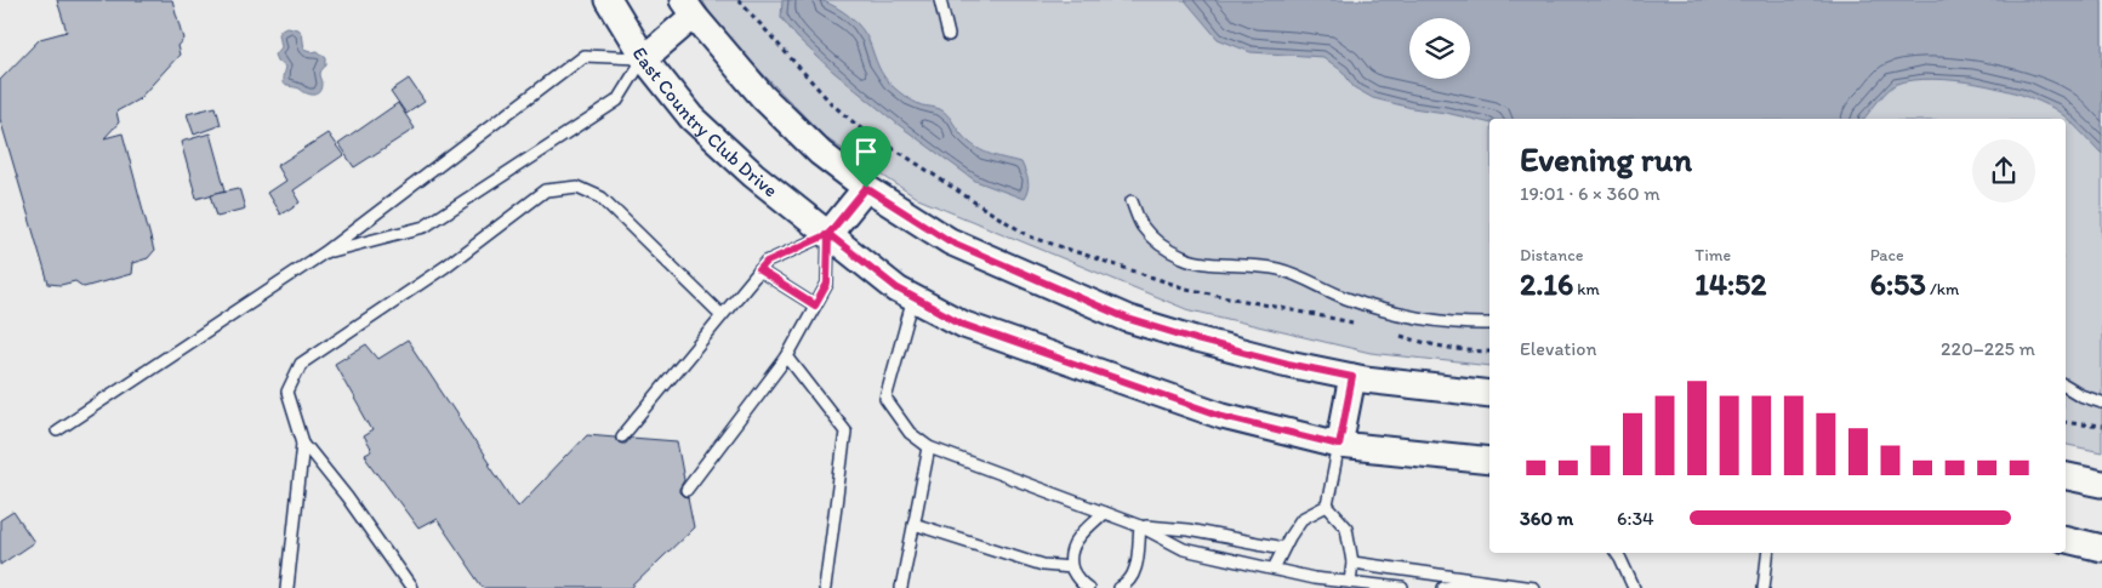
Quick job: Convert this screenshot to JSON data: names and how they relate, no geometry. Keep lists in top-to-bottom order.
{
  "streets": {
    "street": ["East Country Club Drive"]
  },
  "page": {
    "heading": ["Evening run", "19:01 · 6 × 360 m"],
    "stats": [
      ["Distance", "2.16 km"],
      ["Time", "14:52"],
      ["Pace", "6:53 /km"]
    ],
    "chart": ["Elevation", "220–225 m"],
    "list": [
      {
        "name": "360 m",
        "note": "6:34"
      }
    ]
  }
}
